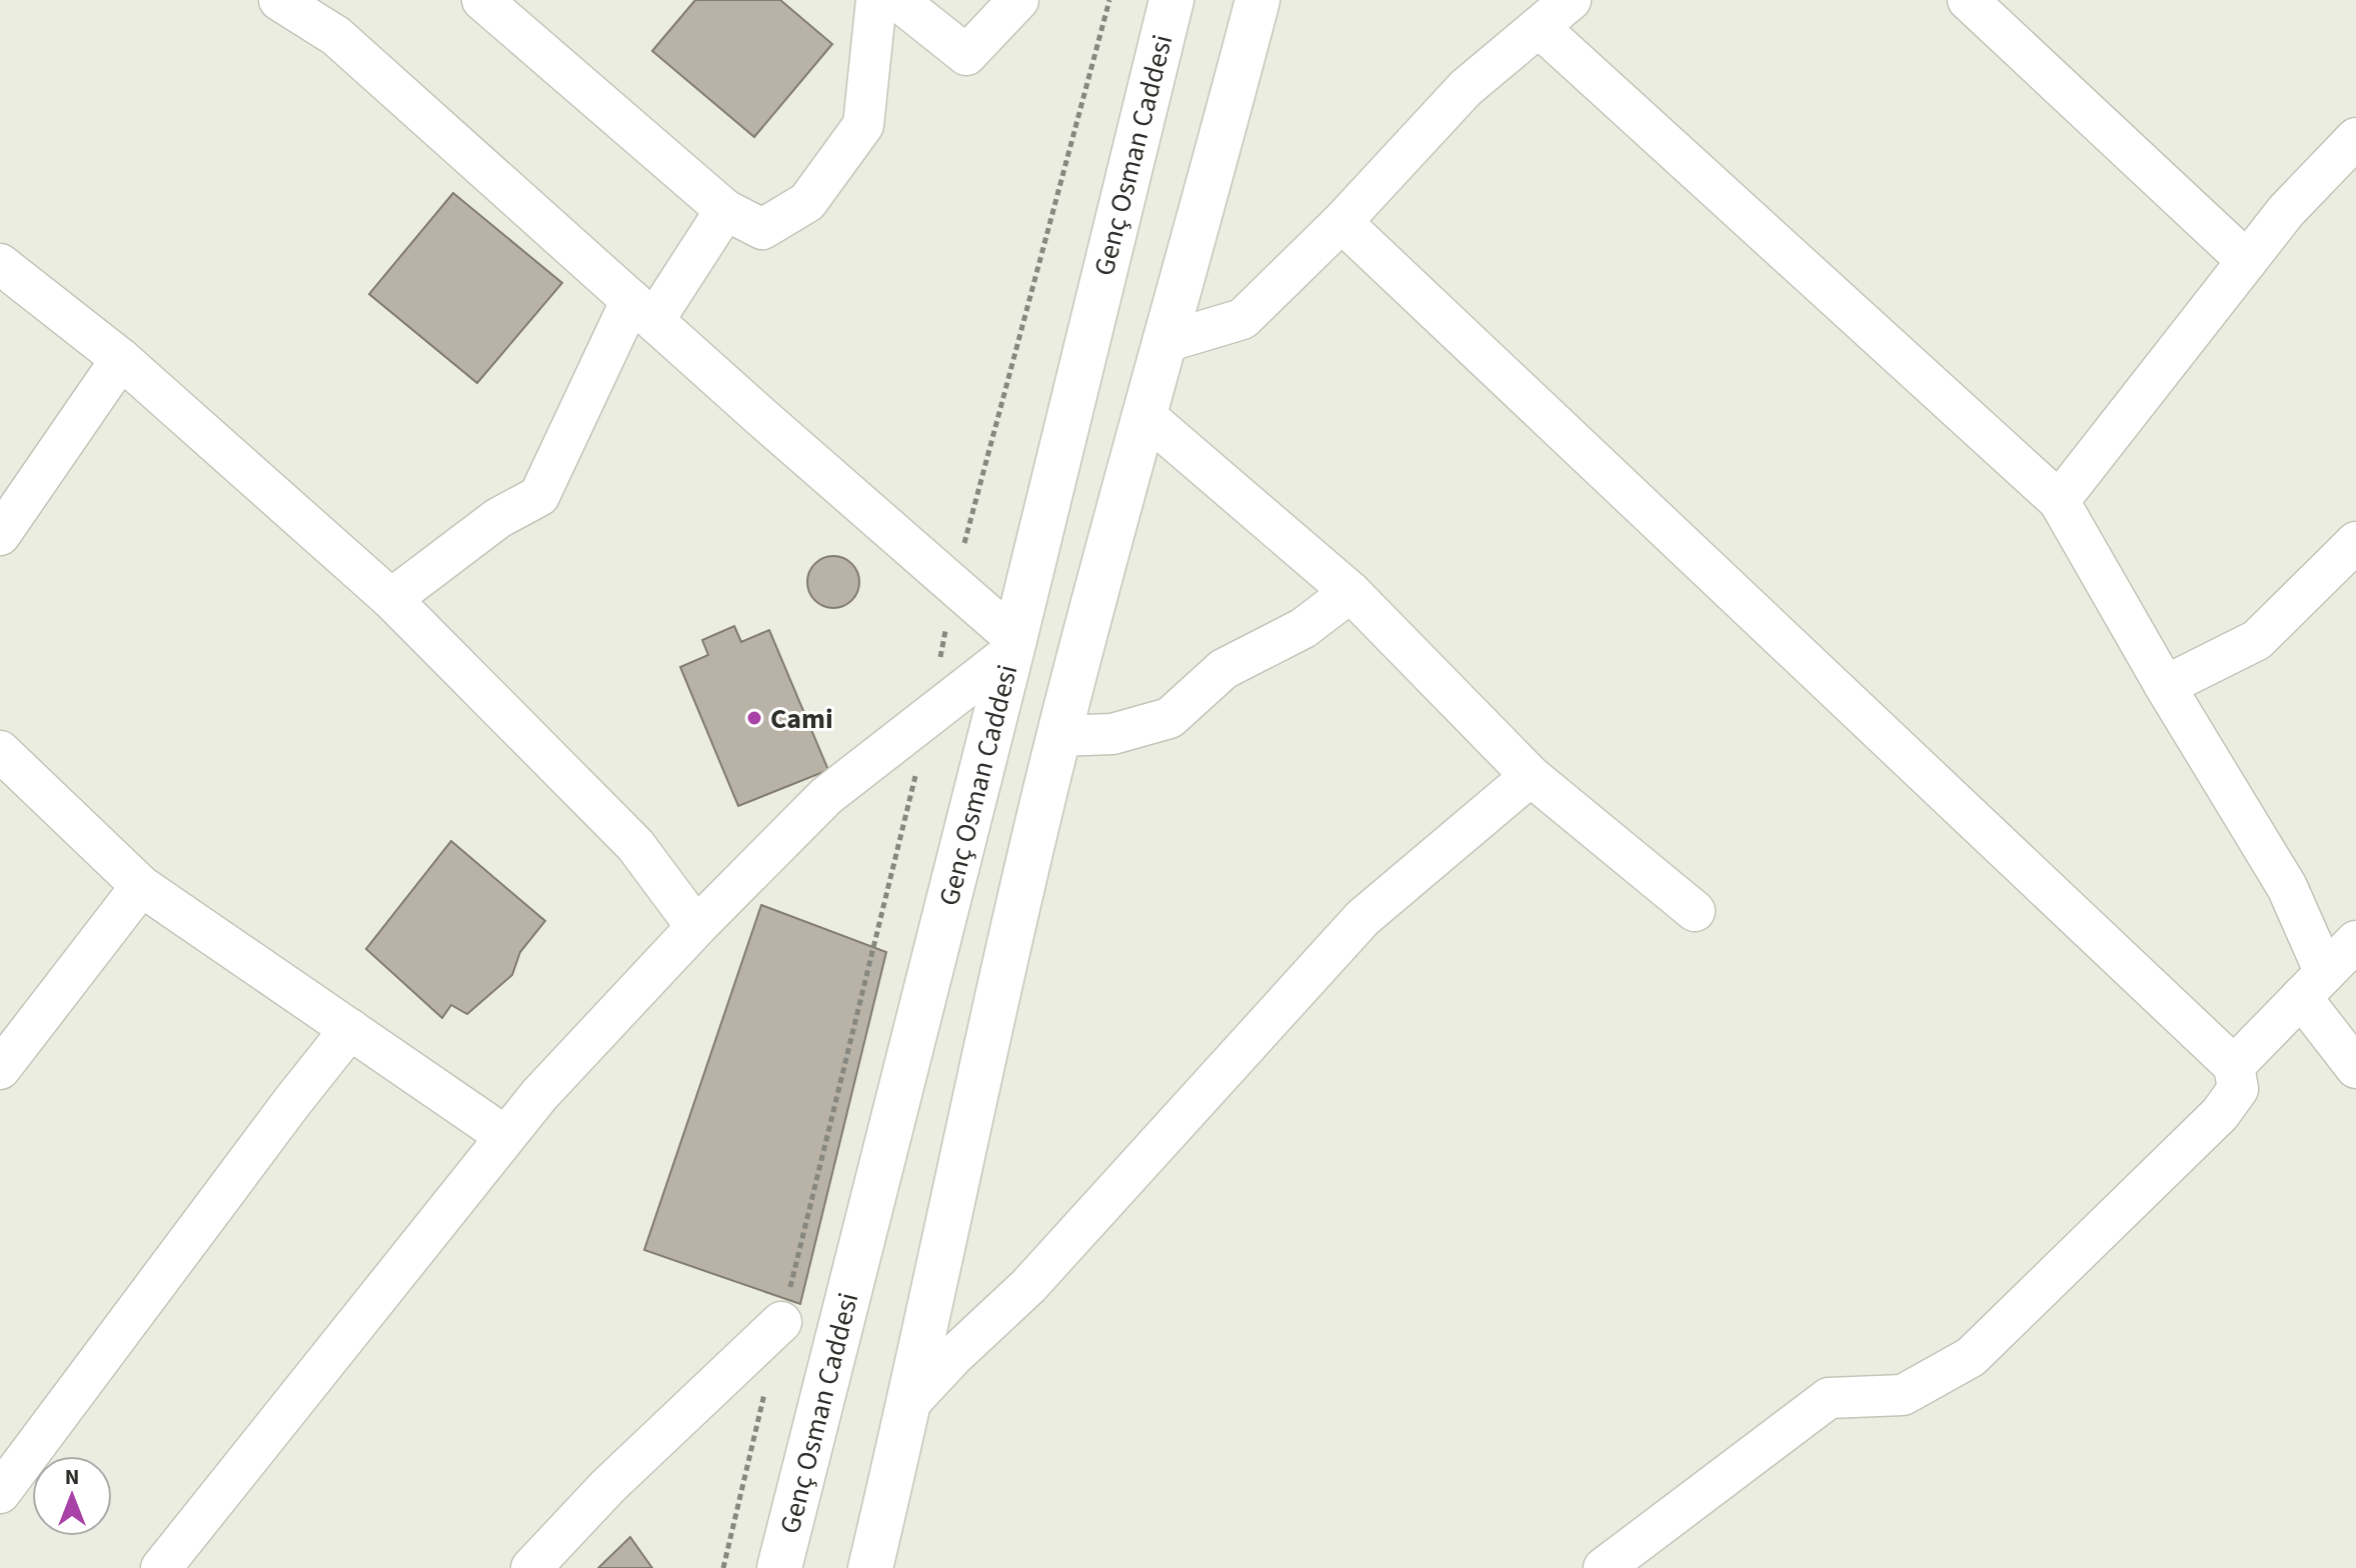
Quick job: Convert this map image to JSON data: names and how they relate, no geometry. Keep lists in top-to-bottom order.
{
  "streets": {
    "main road": ["Genç Osman Caddesi"]
  },
  "places": ["Cami"],
  "north": "top"
}
